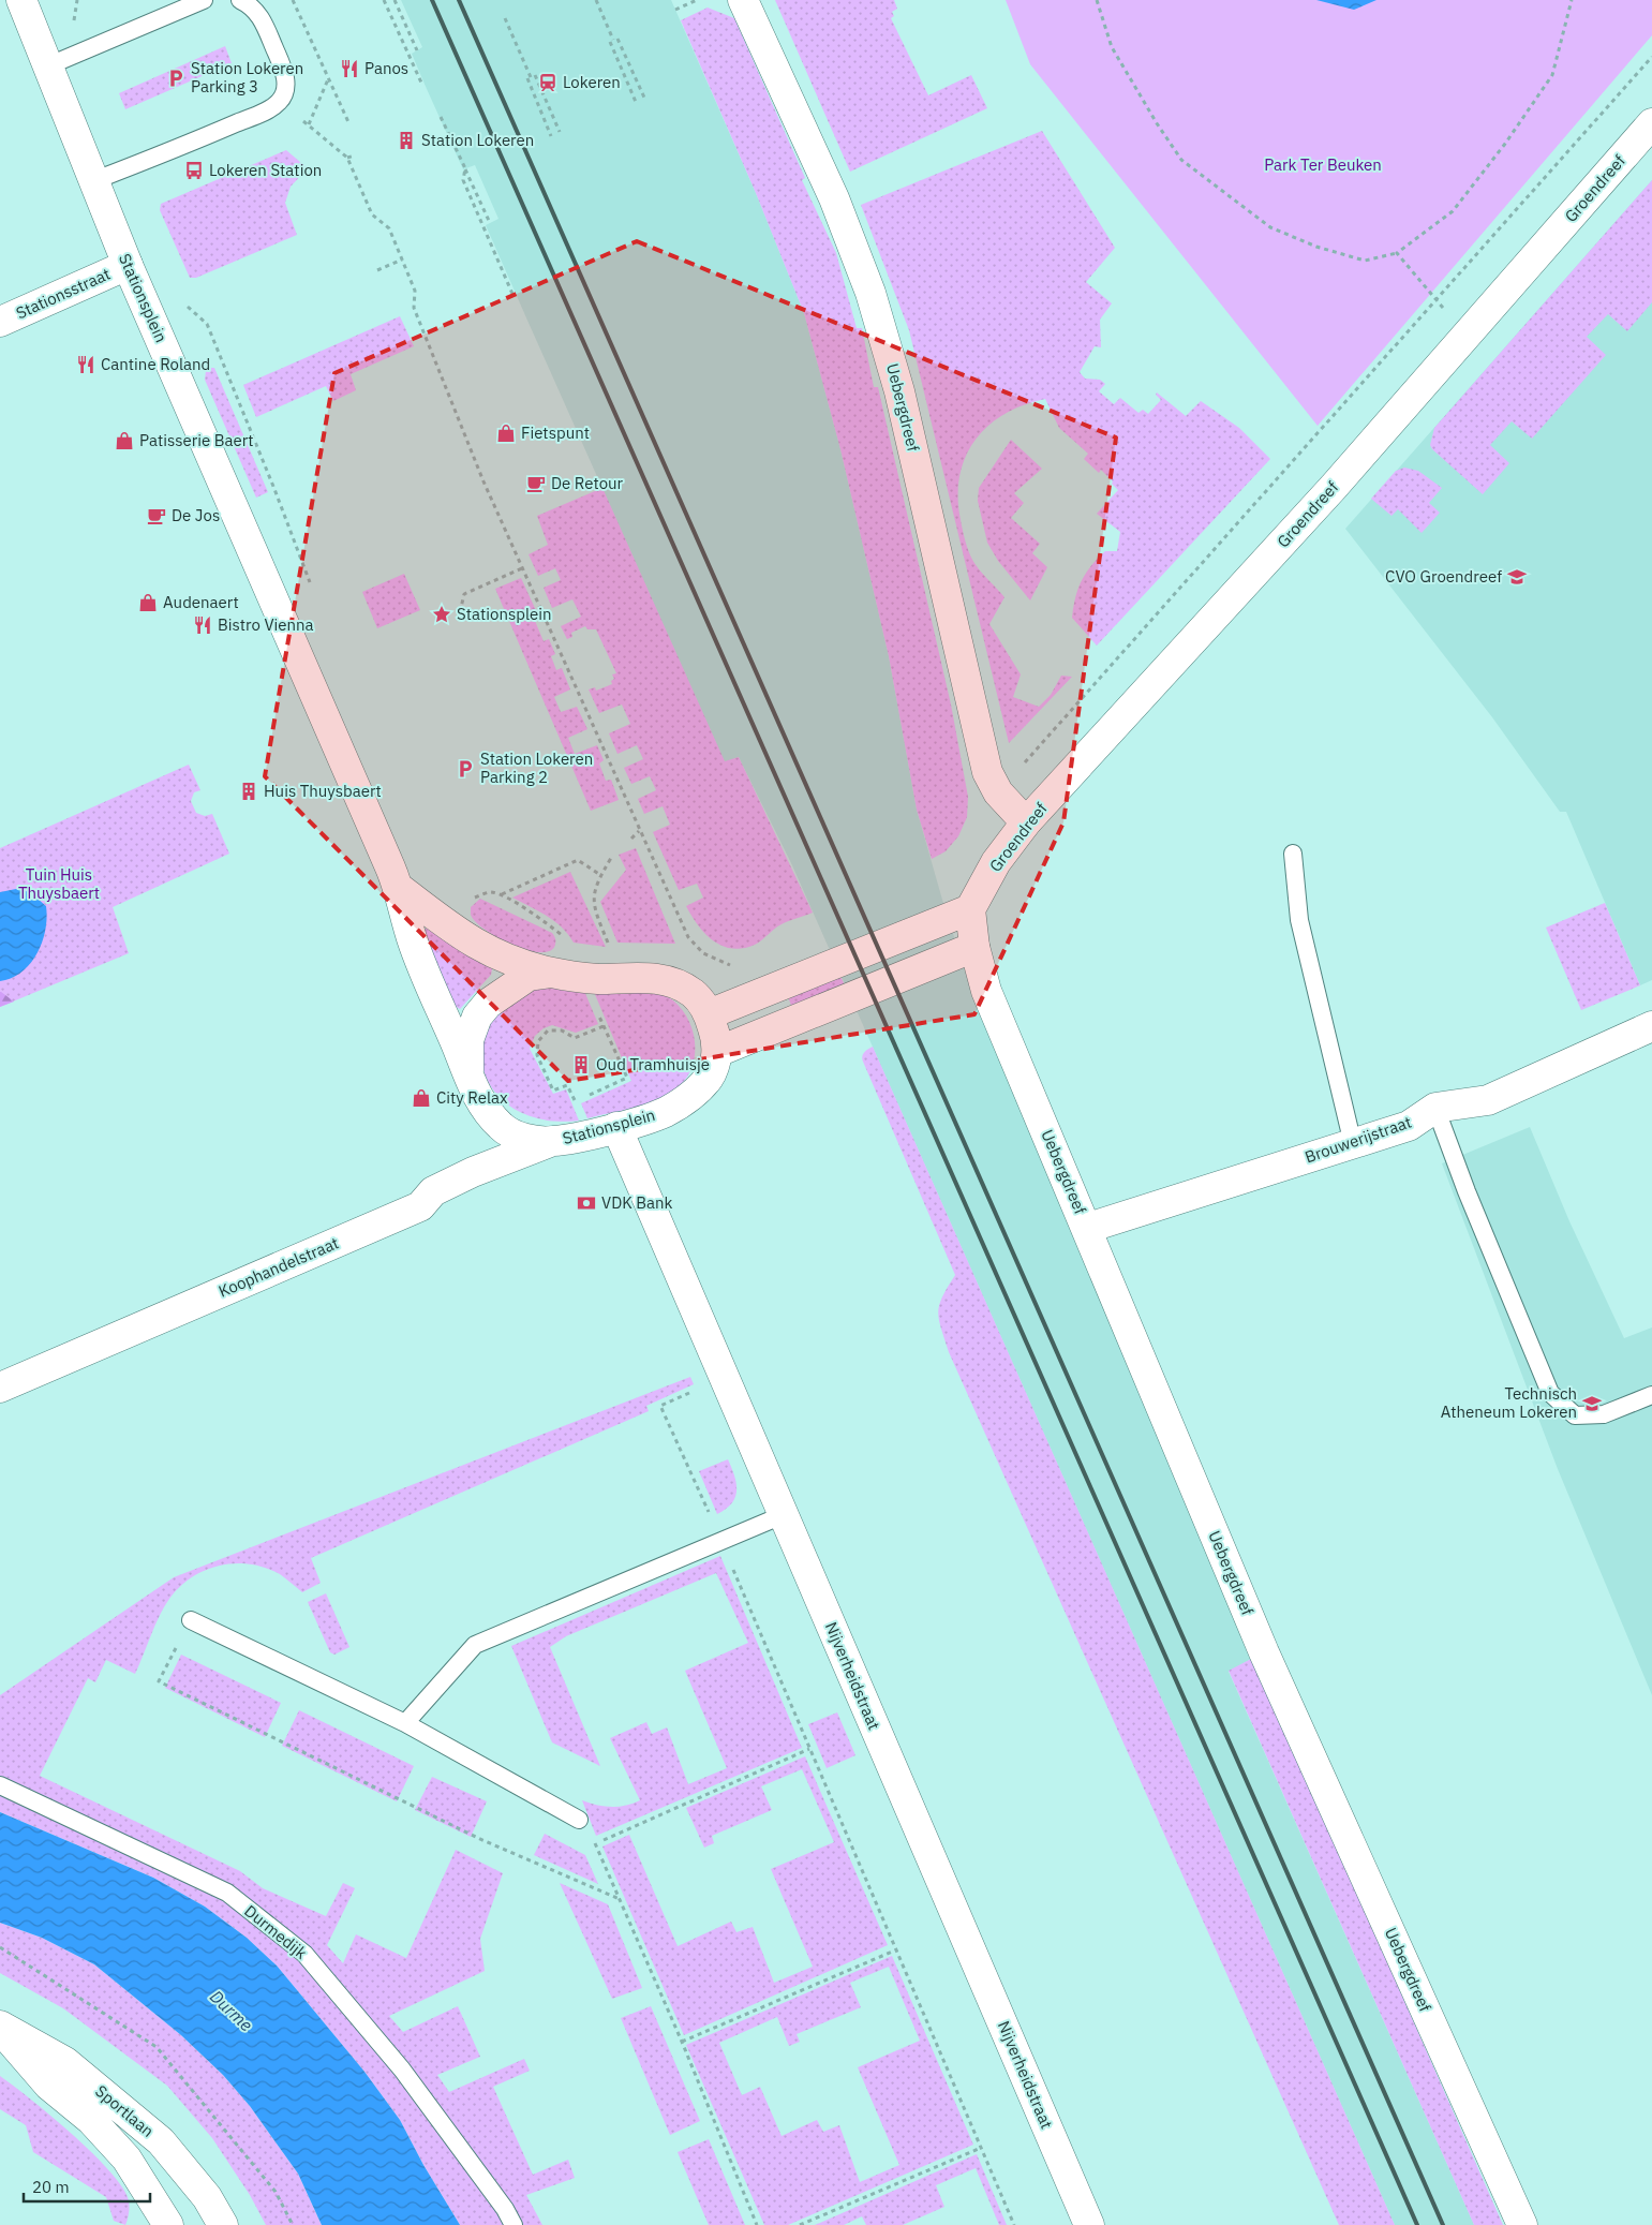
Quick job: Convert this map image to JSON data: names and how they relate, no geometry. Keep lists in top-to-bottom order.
{
  "streets": {
    "street": [
      "Groendreef",
      "Stationsstraat",
      "Stationsplein",
      "Uebergdreef",
      "Brouwerijstraat",
      "Koophandelstraat",
      "Nijverheidstraat",
      "Sportlaan"
    ],
    "lane": ["Durmedijk"]
  },
  "crossings": [
    ["Groendreef", "Uebergdreef"],
    ["Stationsstraat", "Stationsplein"],
    ["Stationsplein", "Koophandelstraat"],
    ["Stationsplein", "Nijverheidstraat"],
    ["Uebergdreef", "Brouwerijstraat"]
  ],
  "water": ["Durme"],
  "parks": ["Park Ter Beuken", "Tuin Huis Thuysbaert"],
  "places": {
    "restaurant": ["Panos", "Cantine Roland", "Bistro Vienna"],
    "parking": ["Station Lokeren Parking 3", "Station Lokeren Parking 2"],
    "station": ["Lokeren"],
    "building": ["Station Lokeren", "Huis Thuysbaert", "Oud Tramhuisje"],
    "bus stop": ["Lokeren Station"],
    "shop": [
      "Fietspunt",
      "Patisserie Baert",
      "Audenaert",
      "City Relax"
    ],
    "cafe": ["De Retour", "De Jos"],
    "school or university": ["CVO Groendreef", "Technisch Atheneum Lokeren"],
    "place": ["Stationsplein"],
    "bank": ["VDK Bank"]
  },
  "scale_bar": "20 m"
}
